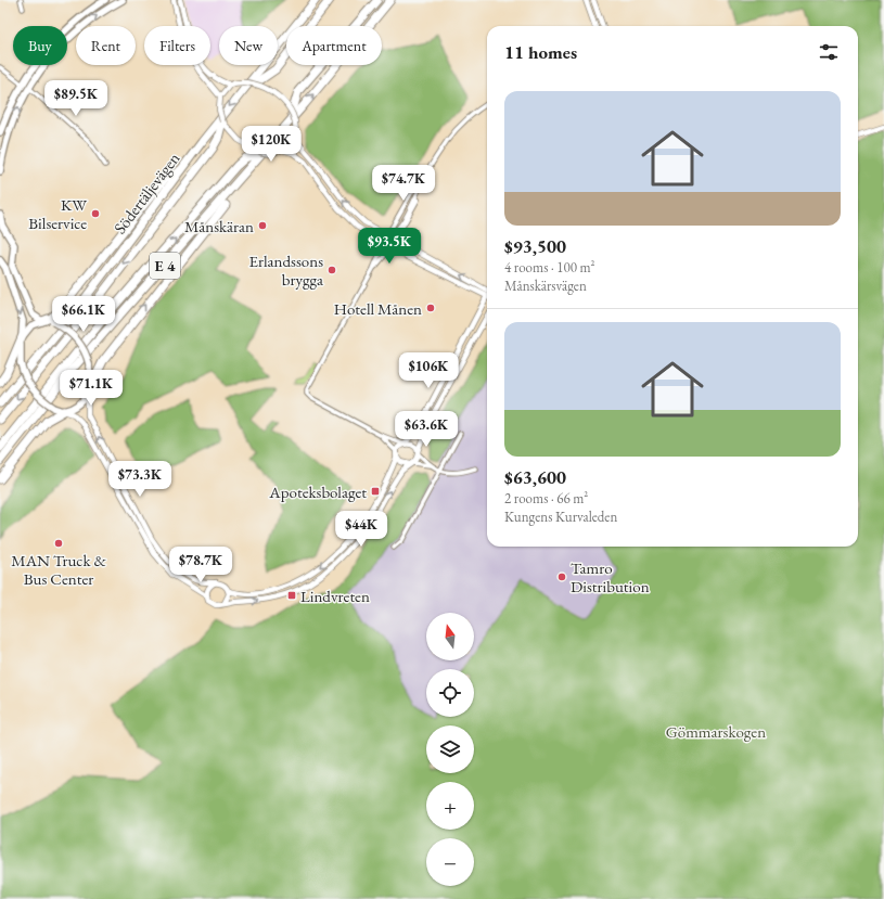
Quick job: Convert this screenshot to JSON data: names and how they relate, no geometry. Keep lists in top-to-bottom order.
{
  "streets": {
    "highway": ["Södertäljevägen", "E 4"]
  },
  "parks": ["Gömmarskogen"],
  "places": {
    "other": [
      "KW Bilservice",
      "Månskäran",
      "Erlandssons brygga",
      "Hotell Månen",
      "MAN Truck & Bus Center",
      "Tamro Distribution"
    ],
    "transit": ["Apoteksbolaget", "Lindvreten"]
  },
  "north": "top",
  "page": {
    "chip": [
      "Buy",
      "Rent",
      "Filters",
      "New",
      "Apartment"
    ],
    "heading": "11 homes",
    "list": [
      {
        "name": "$93,500",
        "note": "4 rooms · 100 m² · Månskärsvägen"
      },
      {
        "name": "$63,600",
        "note": "2 rooms · 66 m² · Kungens Kurvaleden"
      }
    ],
    "price": [
      "$89.5K",
      "$120K",
      "$74.7K",
      "$93.5K",
      "$66.1K",
      "$106K",
      "$71.1K",
      "$63.6K",
      "$73.3K",
      "$44K",
      "$78.7K"
    ],
    "map_buttons": ["+", "−"]
  }
}
